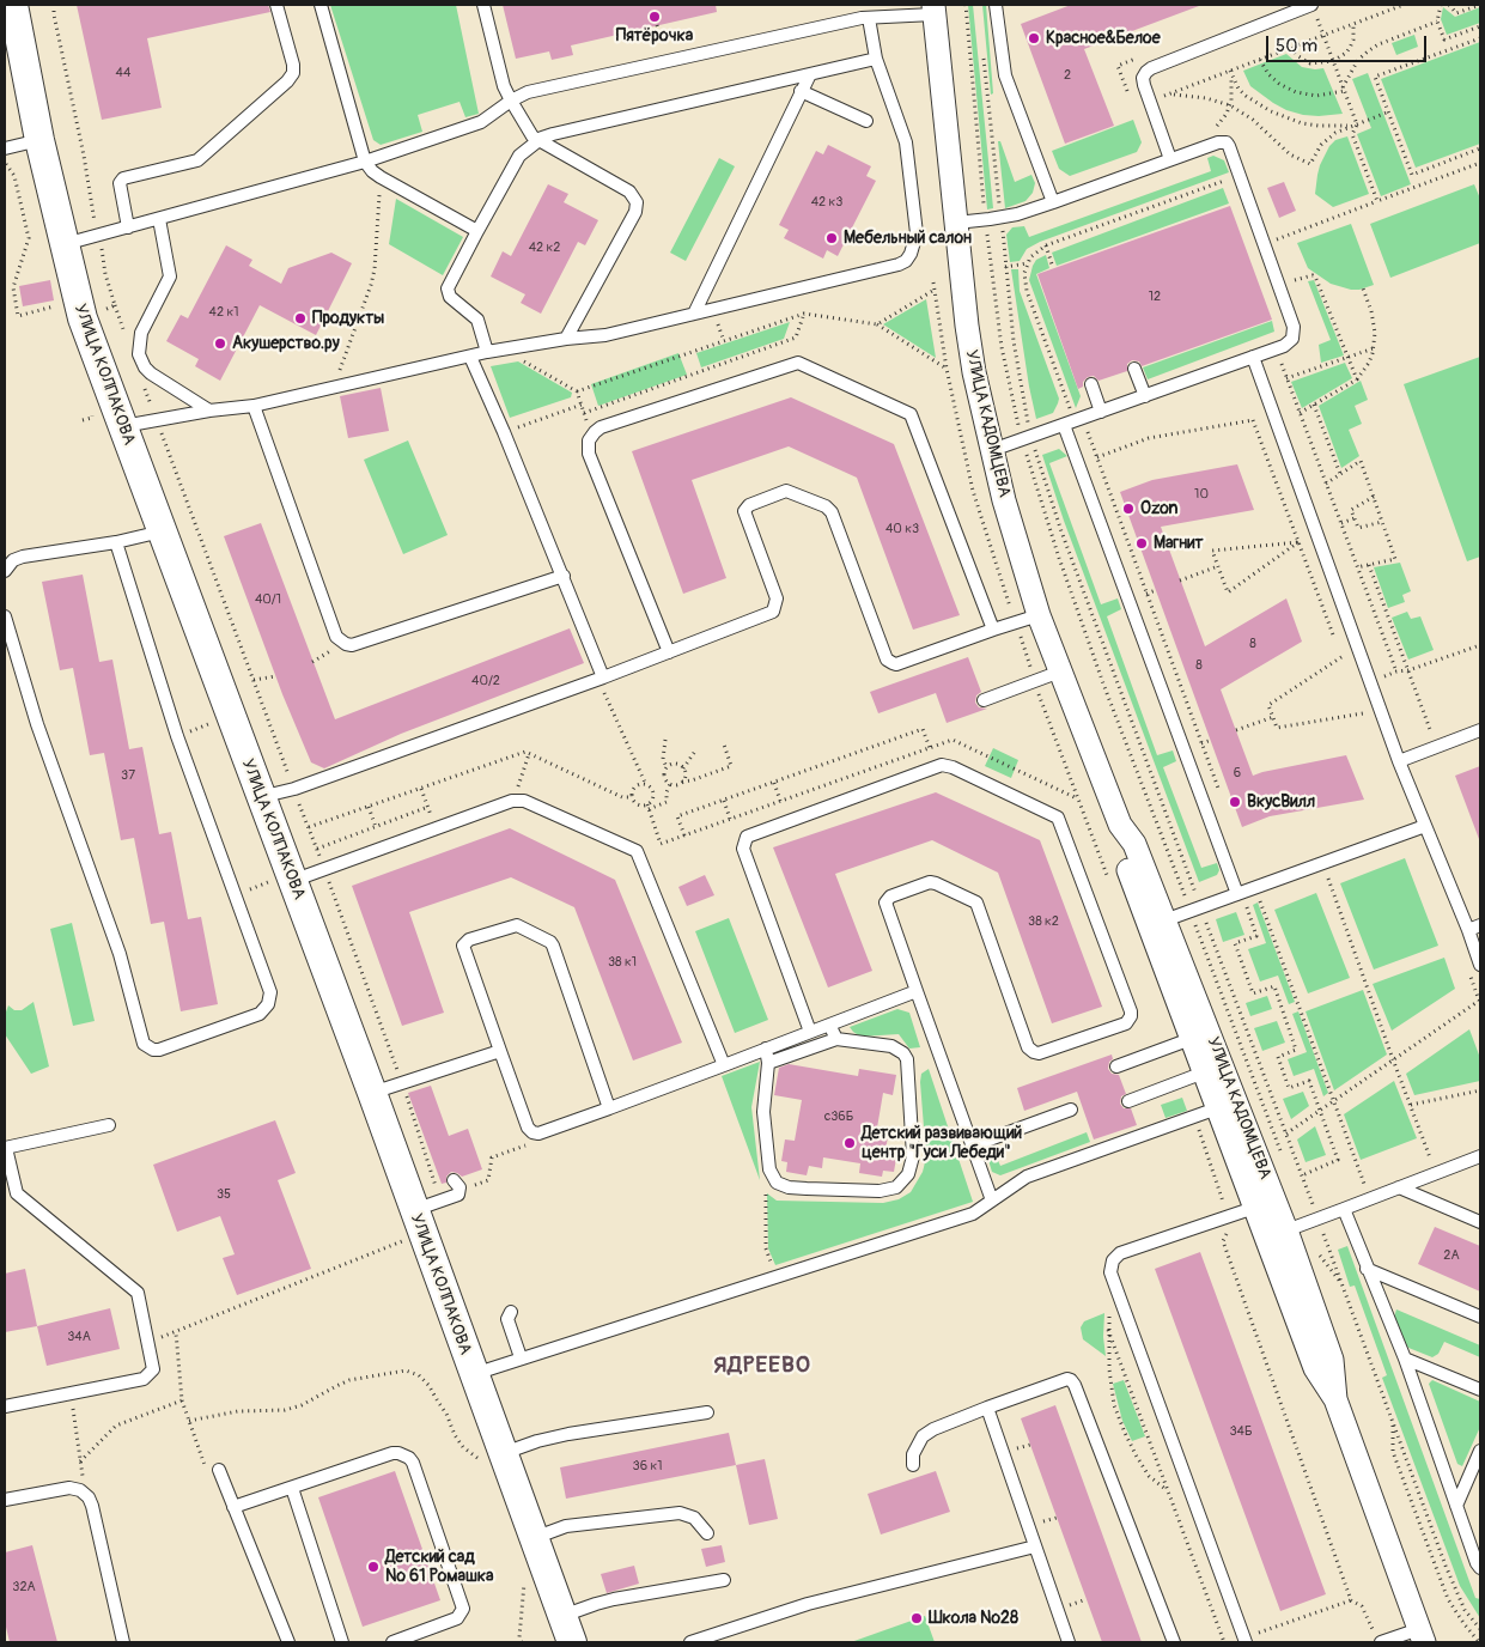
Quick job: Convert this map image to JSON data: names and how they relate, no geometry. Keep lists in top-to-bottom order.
{
  "streets": {
    "street": ["УЛИЦА КОЛПАКОВА", "УЛИЦА КАДОМЦЕВА"]
  },
  "districts": ["ЯДРЕЕВО"],
  "places": [
    "Пятёрочка",
    "Красное&Белое",
    "Мебельный салон",
    "Продукты",
    "Акушерство.ру",
    "Ozon",
    "Магнит",
    "ВкусВилл",
    "Детский развивающий центр \"Гуси Лебеди\"",
    "Детский сад № 61 Ромашка",
    "Школа №28"
  ],
  "house_numbers": [
    "44",
    "2",
    "42 к3",
    "42 к2",
    "12",
    "42 к1",
    "10",
    "40 к3",
    "40/1",
    "8",
    "8",
    "40/2",
    "6",
    "37",
    "38 к2",
    "38 к1",
    "с36Б",
    "35",
    "2А",
    "34А",
    "34Б",
    "36 к1",
    "32А"
  ],
  "scale_bar": "50 m"
}
